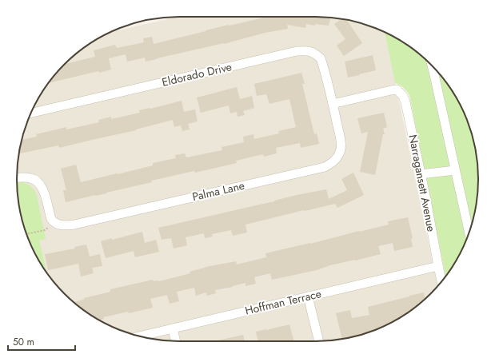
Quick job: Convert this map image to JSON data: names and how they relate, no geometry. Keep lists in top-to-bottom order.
{
  "streets": {
    "street": [
      "Eldorado Drive",
      "Narragansett Avenue",
      "Palma Lane",
      "Hoffman Terrace"
    ]
  },
  "crossings": [
    ["Eldorado Drive", "Narragansett Avenue"],
    ["Eldorado Drive", "Palma Lane"],
    ["Narragansett Avenue", "Palma Lane"],
    ["Narragansett Avenue", "Hoffman Terrace"]
  ],
  "scale_bar": "50 m"
}
